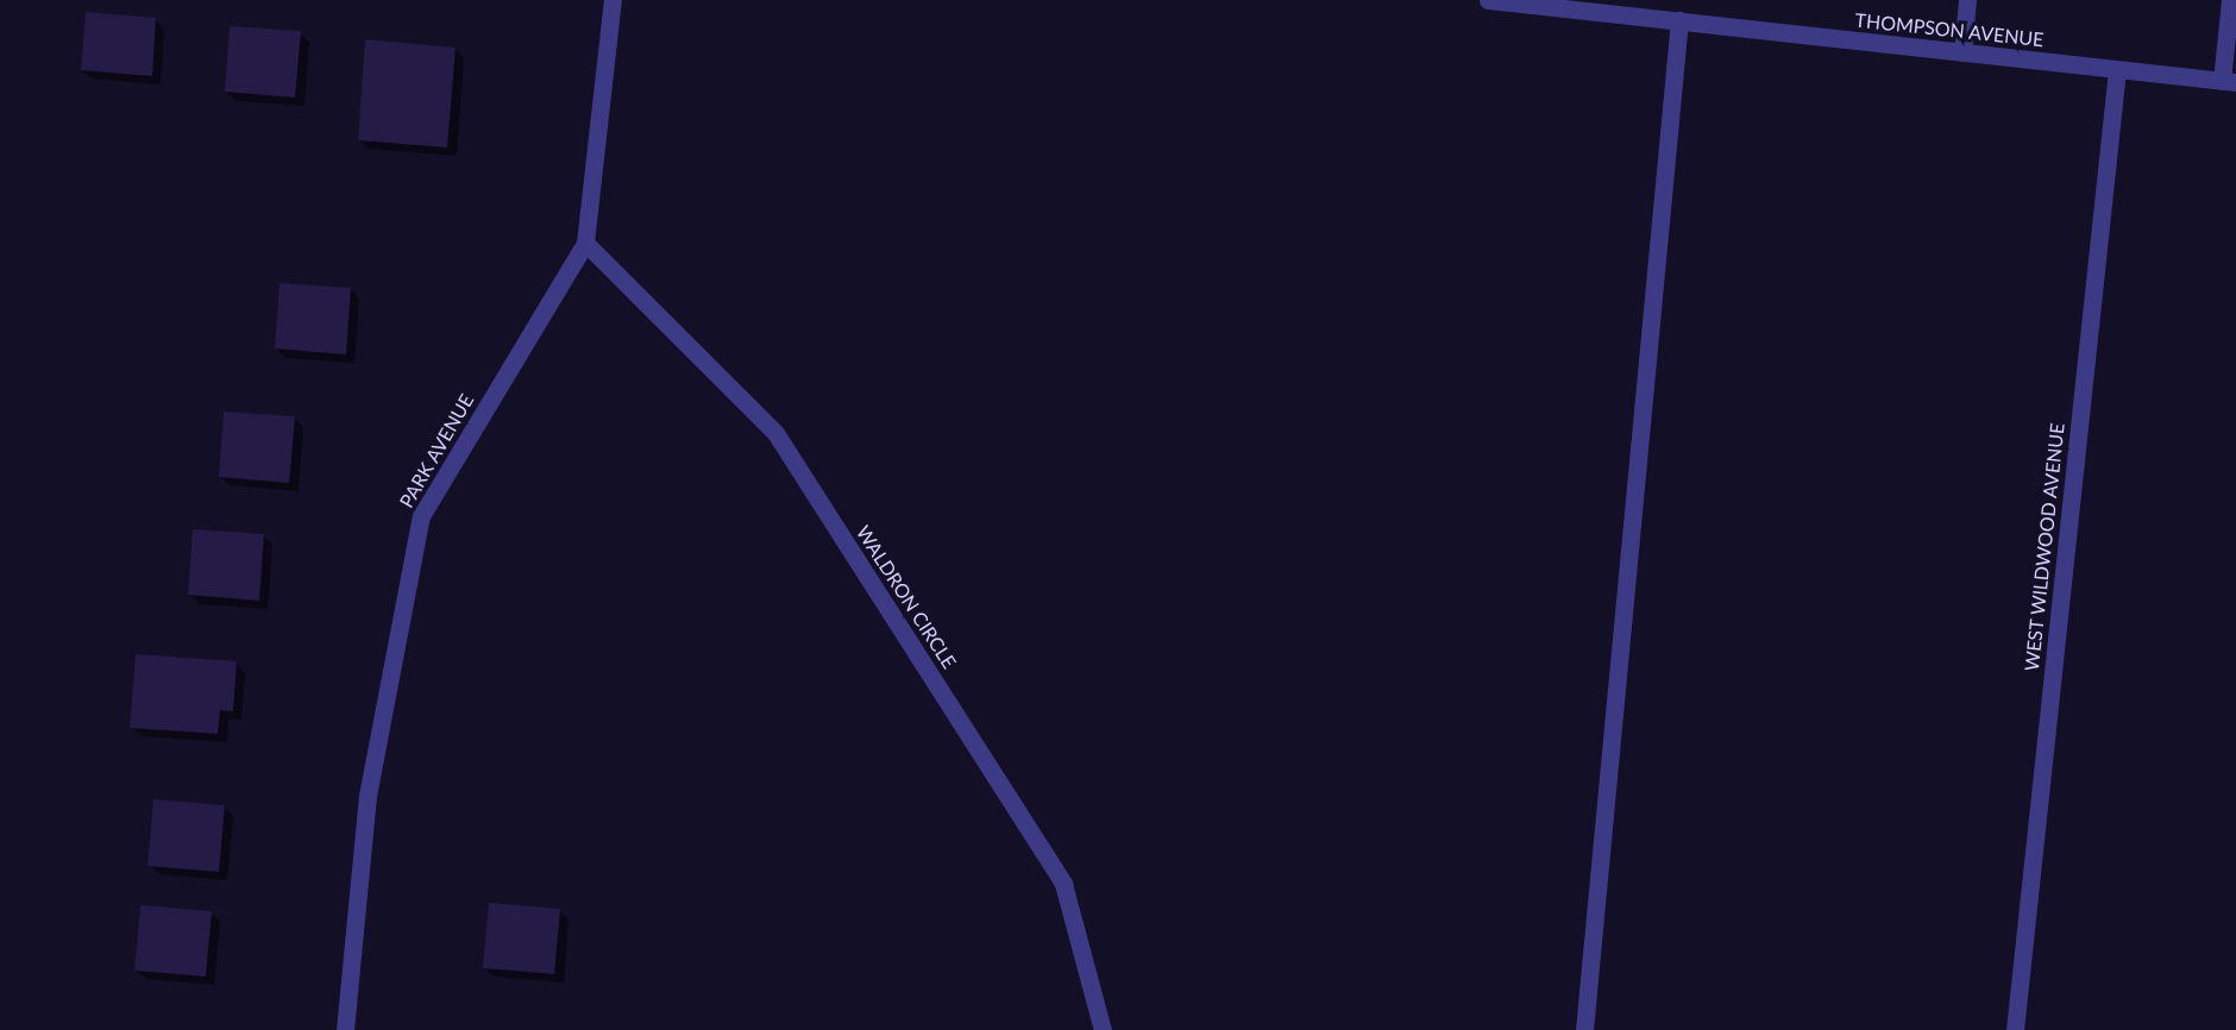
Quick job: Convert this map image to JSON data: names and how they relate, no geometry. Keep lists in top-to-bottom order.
{
  "streets": {
    "street": [
      "THOMPSON AVENUE",
      "PARK AVENUE",
      "WEST WILDWOOD AVENUE",
      "WALDRON CIRCLE"
    ]
  },
  "crossings": [
    ["THOMPSON AVENUE", "WEST WILDWOOD AVENUE"],
    ["PARK AVENUE", "WALDRON CIRCLE"]
  ]
}
